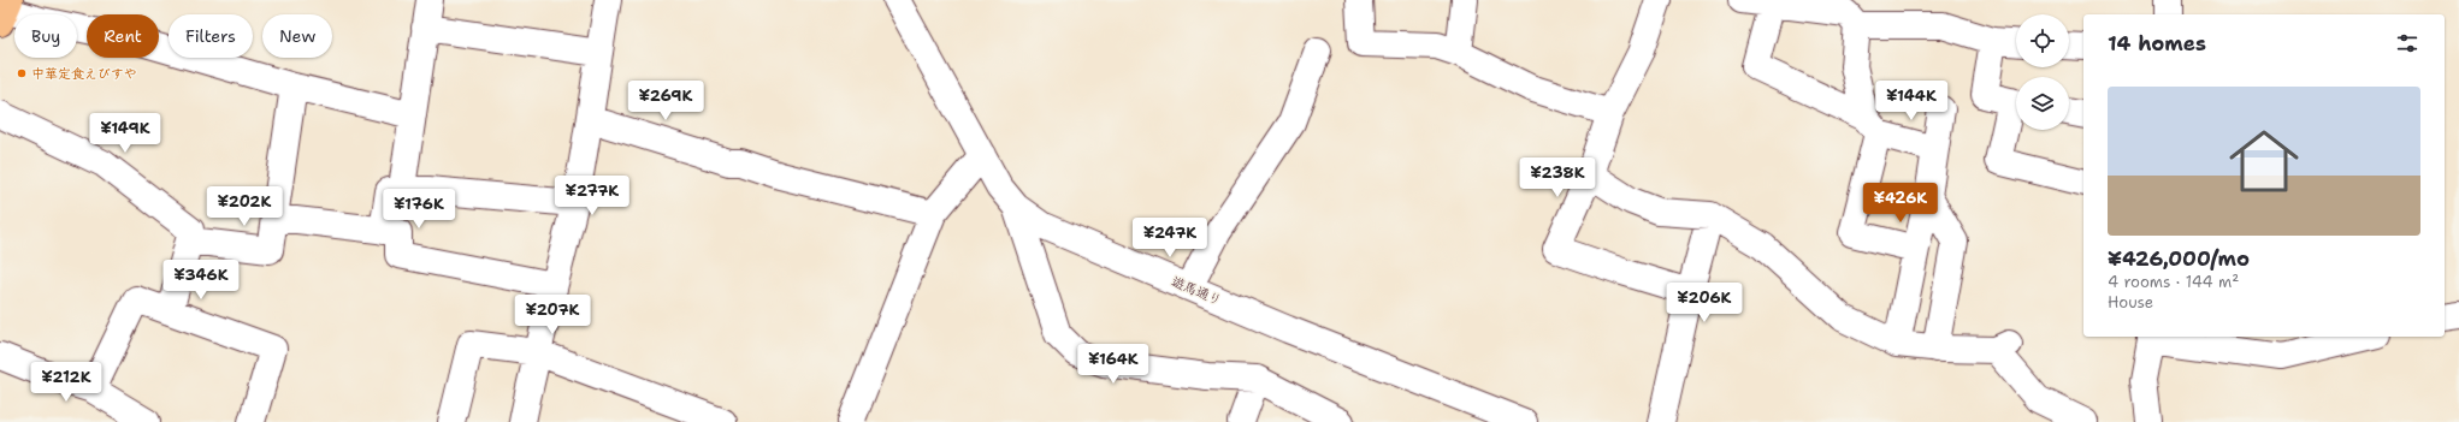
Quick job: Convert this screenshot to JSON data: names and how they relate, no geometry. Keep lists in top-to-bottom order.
{
  "streets": {
    "street": ["遊馬通り"]
  },
  "places": ["中華定食えびすや"],
  "page": {
    "chip": [
      "Buy",
      "Rent",
      "Filters",
      "New"
    ],
    "heading": "14 homes",
    "list": [
      {
        "name": "¥426,000/mo",
        "note": "4 rooms · 144 m² · House"
      }
    ],
    "price": [
      "¥269K",
      "¥144K",
      "¥149K",
      "¥238K",
      "¥277K",
      "¥426K",
      "¥202K",
      "¥176K",
      "¥247K",
      "¥346K",
      "¥206K",
      "¥207K",
      "¥164K",
      "¥212K"
    ]
  }
}
